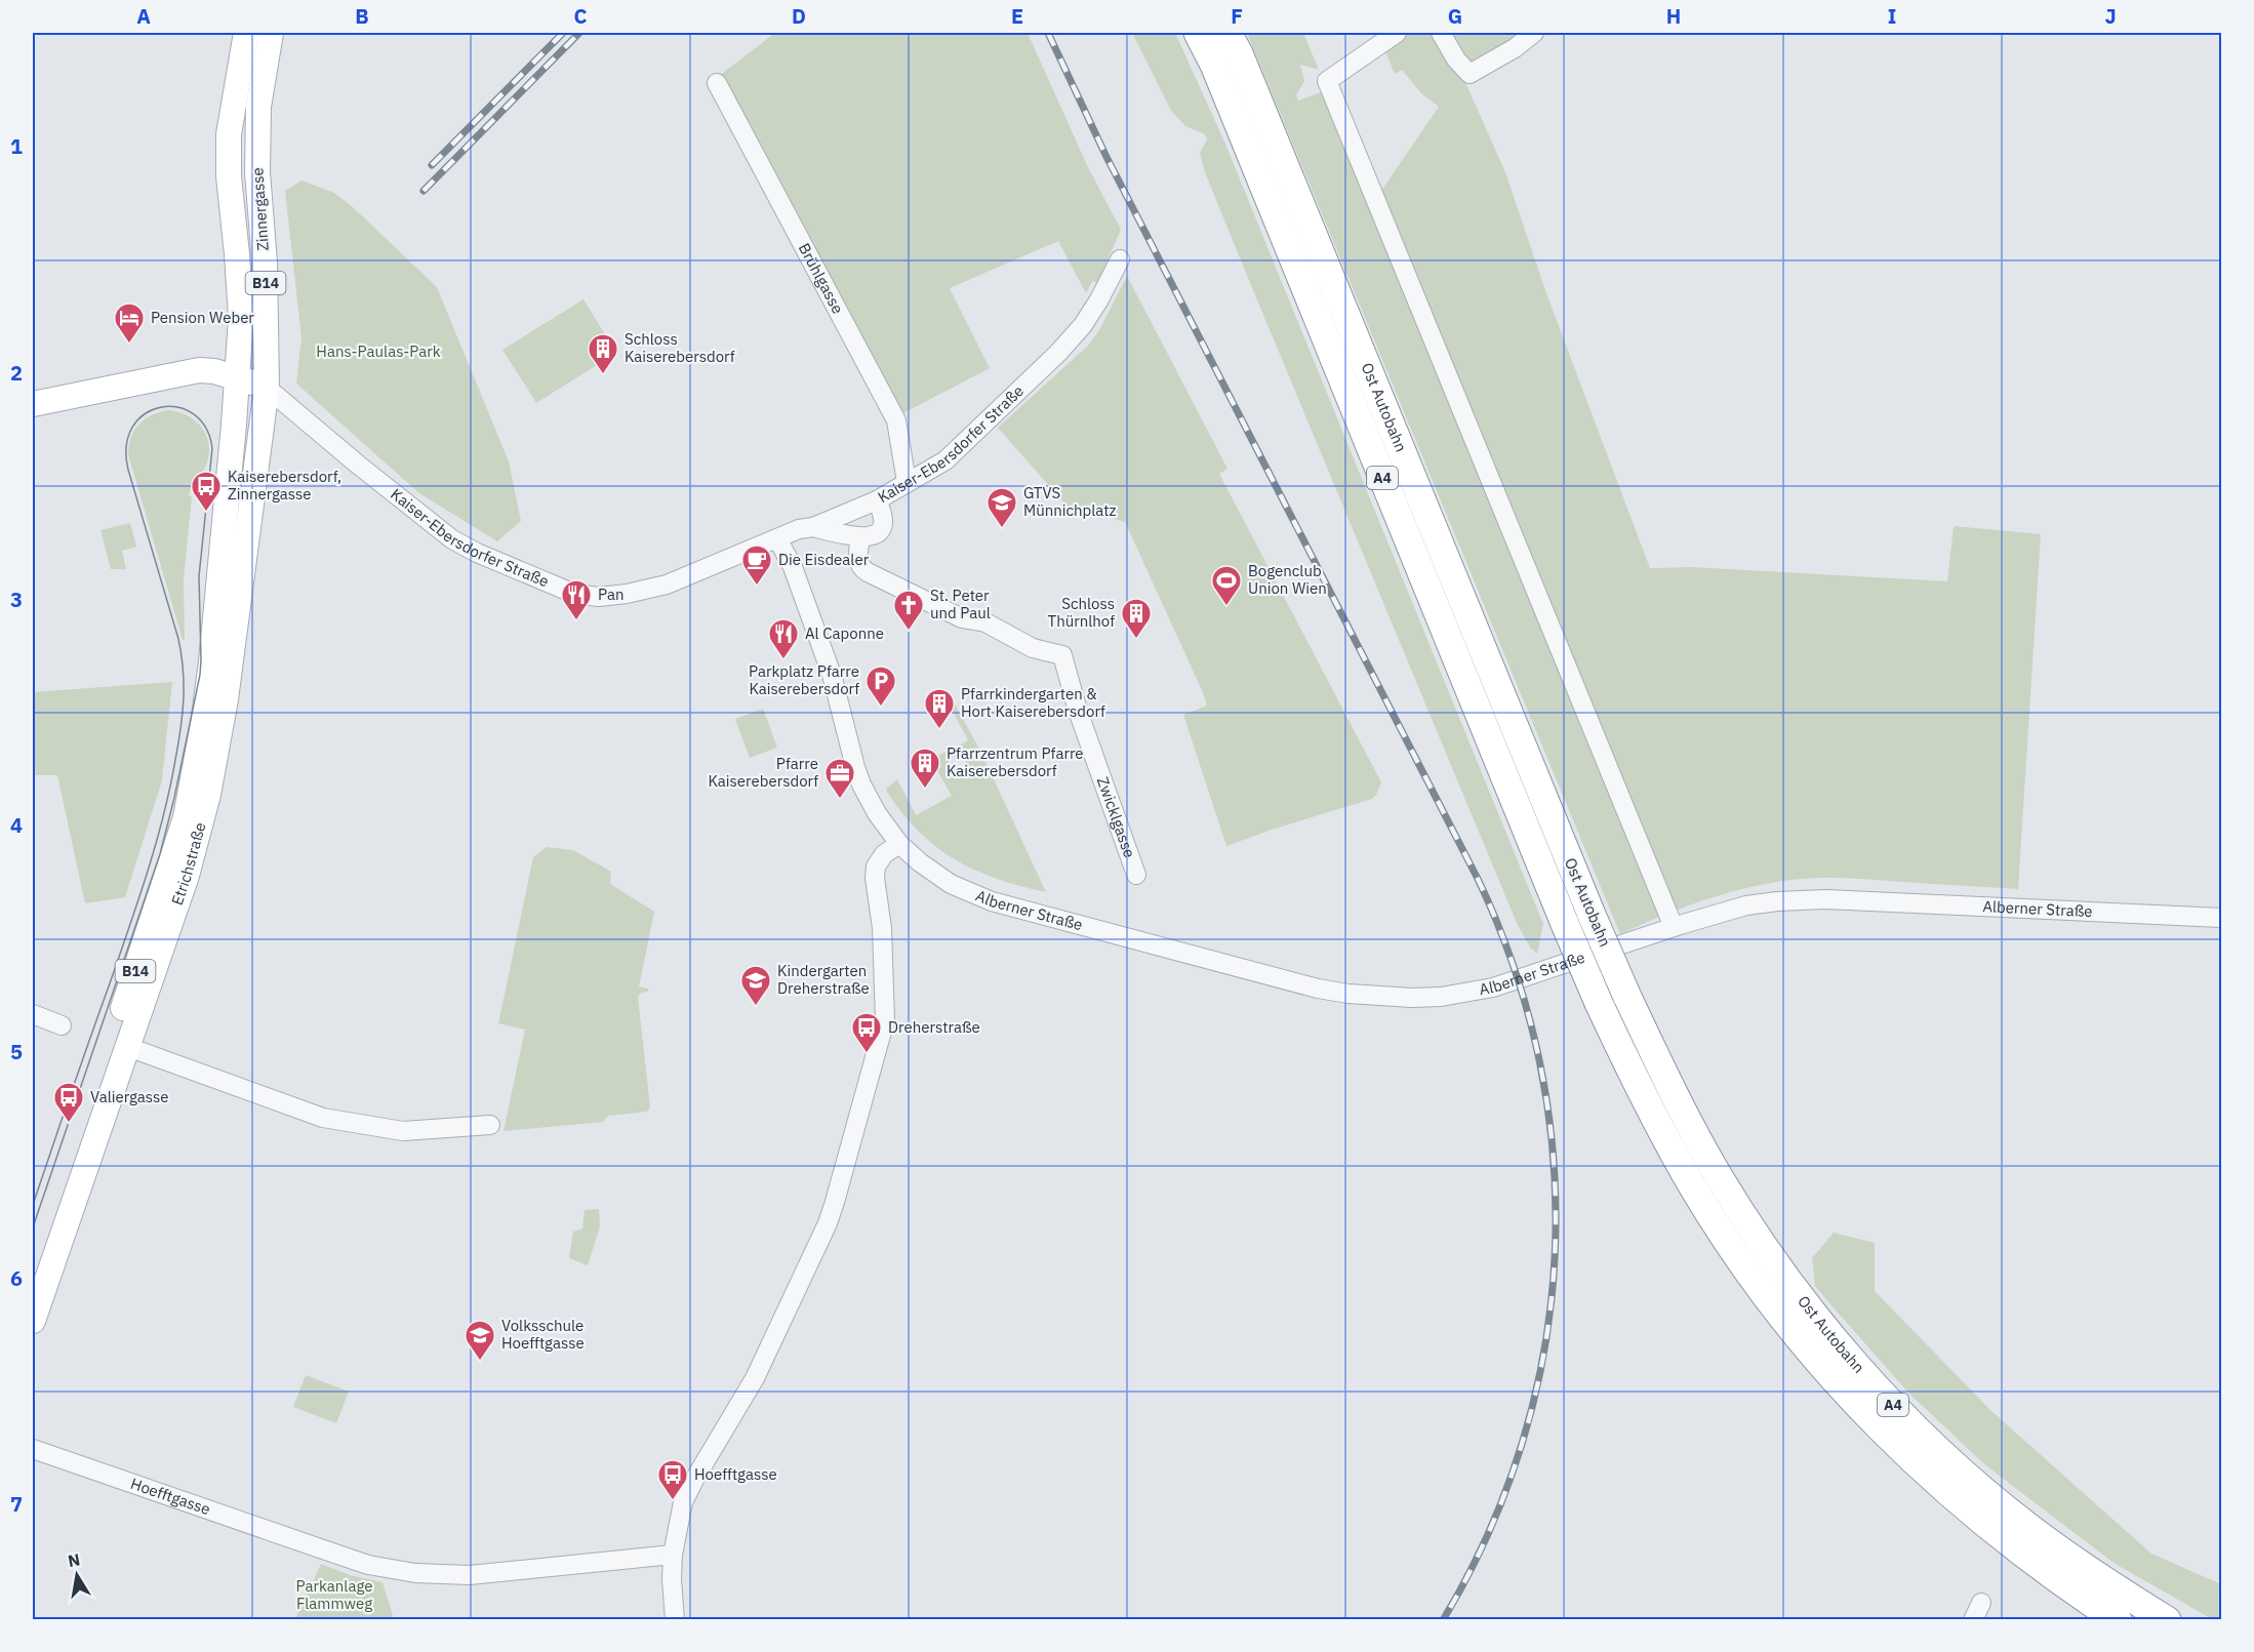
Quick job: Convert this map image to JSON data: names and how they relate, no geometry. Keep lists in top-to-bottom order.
{
  "streets": {
    "highway": ["Ost Autobahn", "A4"],
    "main road": [
      "Zinnergasse",
      "B14",
      "Kaiser-Ebersdorfer Straße",
      "Etrichstraße"
    ],
    "street": [
      "Brühlgasse",
      "Zwicklgasse",
      "Alberner Straße",
      "Hoefftgasse"
    ]
  },
  "crossings": [
    ["Zinnergasse", "Kaiser-Ebersdorfer Straße"],
    ["Zinnergasse", "Etrichstraße"],
    ["Brühlgasse", "Kaiser-Ebersdorfer Straße"],
    ["Kaiser-Ebersdorfer Straße", "Etrichstraße"]
  ],
  "parks": ["Hans-Paulas-Park", "Parkanlage Flammweg"],
  "places": {
    "hotel": ["Pension Weber"],
    "building": [
      "Schloss Kaiserebersdorf",
      "Schloss Thürnlhof",
      "Pfarrkindergarten & Hort Kaiserebersdorf",
      "Pfarrzentrum Pfarre Kaiserebersdorf"
    ],
    "bus stop": [
      "Kaiserebersdorf, Zinnergasse",
      "Dreherstraße",
      "Valiergasse",
      "Hoefftgasse"
    ],
    "school or university": ["GTVS Münnichplatz", "Kindergarten Dreherstraße", "Volksschule Hoefftgasse"],
    "cafe": ["Die Eisdealer"],
    "sports": ["Bogenclub Union Wien"],
    "restaurant": ["Pan", "Al Caponne"],
    "church": ["St. Peter und Paul"],
    "parking": ["Parkplatz Pfarre Kaiserebersdorf"],
    "office": ["Pfarre Kaiserebersdorf"]
  },
  "north": "top",
  "grid": {
    "columns": [
      "A",
      "B",
      "C",
      "D",
      "E",
      "F",
      "G",
      "H",
      "I",
      "J"
    ],
    "rows": [
      "1",
      "2",
      "3",
      "4",
      "5",
      "6",
      "7"
    ]
  }
}
